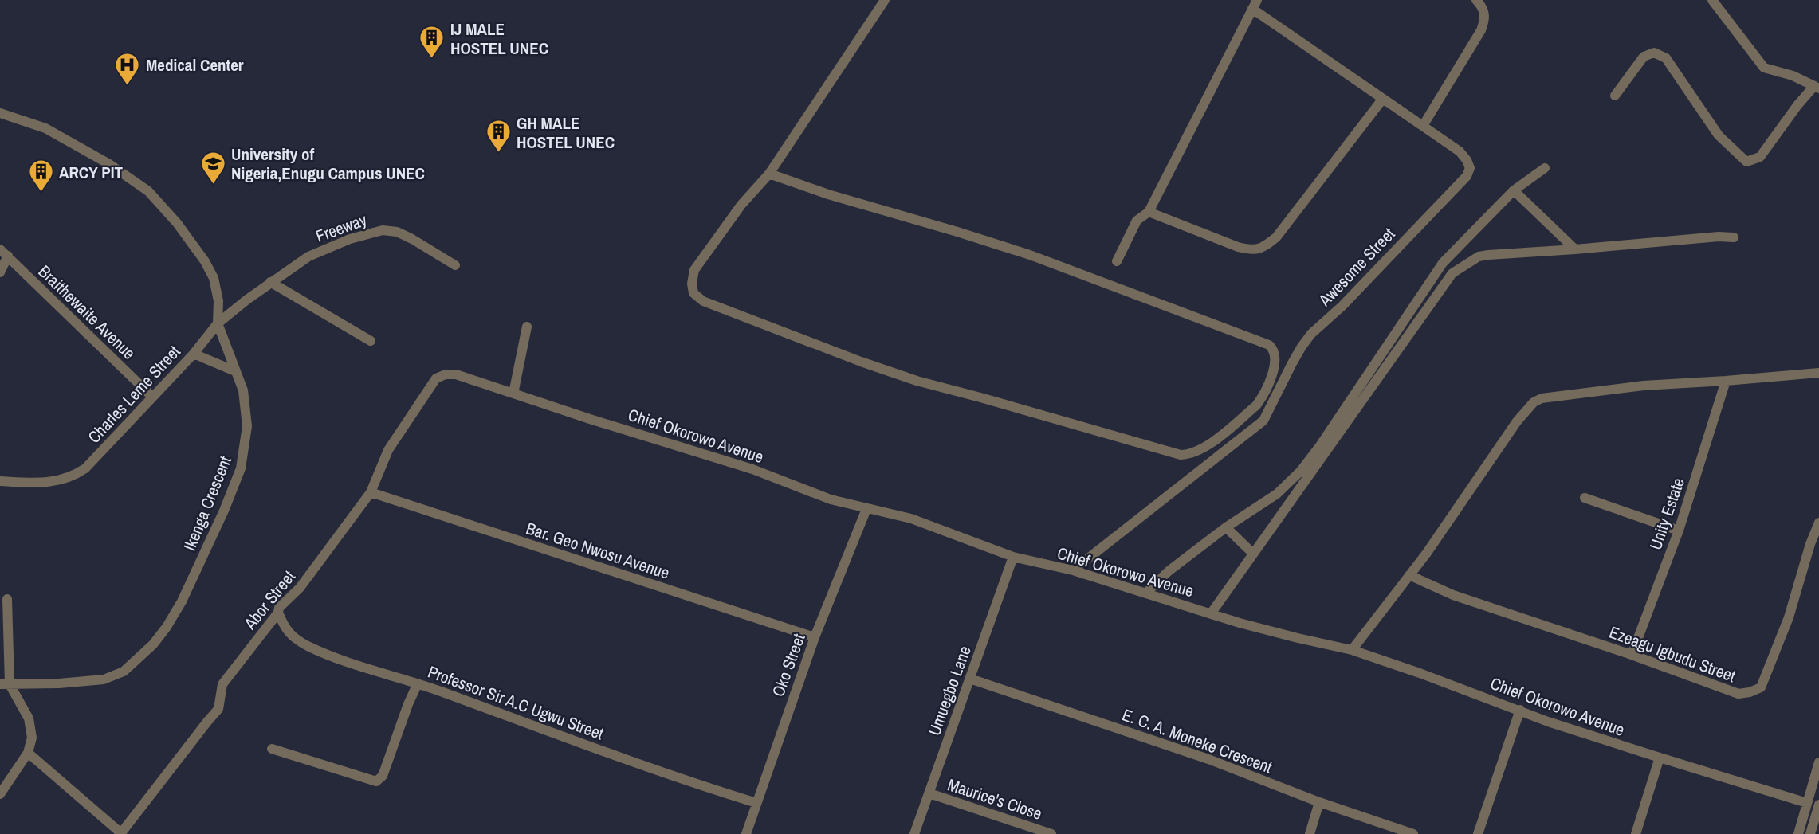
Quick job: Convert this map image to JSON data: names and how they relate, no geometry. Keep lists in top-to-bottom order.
{
  "streets": {
    "street": [
      "Freeway",
      "Awesome Street",
      "Braithewaite Avenue",
      "Charles Leme Street",
      "Chief Okorowo Avenue",
      "Ikenga Crescent",
      "Unity Estate",
      "Bar. Geo Nwosu Avenue",
      "Abor Street",
      "Ezeagu Igbudu Street",
      "Oko Street",
      "Umuegbo Lane",
      "Professor Sir A.C Ugwu Street",
      "E. C. A. Moneke Crescent",
      "Maurice's Close"
    ]
  },
  "crossings": [
    ["Freeway", "Charles Leme Street"],
    ["Awesome Street", "Chief Okorowo Avenue"],
    ["Braithewaite Avenue", "Charles Leme Street"],
    ["Charles Leme Street", "Ikenga Crescent"],
    ["Chief Okorowo Avenue", "Abor Street"],
    ["Chief Okorowo Avenue", "Oko Street"],
    ["Chief Okorowo Avenue", "Umuegbo Lane"],
    ["Unity Estate", "Ezeagu Igbudu Street"],
    ["Bar. Geo Nwosu Avenue", "Abor Street"],
    ["Bar. Geo Nwosu Avenue", "Oko Street"],
    ["Abor Street", "Professor Sir A.C Ugwu Street"],
    ["Oko Street", "Professor Sir A.C Ugwu Street"],
    ["Umuegbo Lane", "E. C. A. Moneke Crescent"],
    ["Umuegbo Lane", "Maurice's Close"]
  ],
  "places": {
    "building": ["IJ MALE HOSTEL UNEC", "GH MALE HOSTEL UNEC", "ARCY PIT"],
    "hospital": ["Medical Center"],
    "school or university": ["University of Nigeria,Enugu Campus UNEC"]
  }
}
